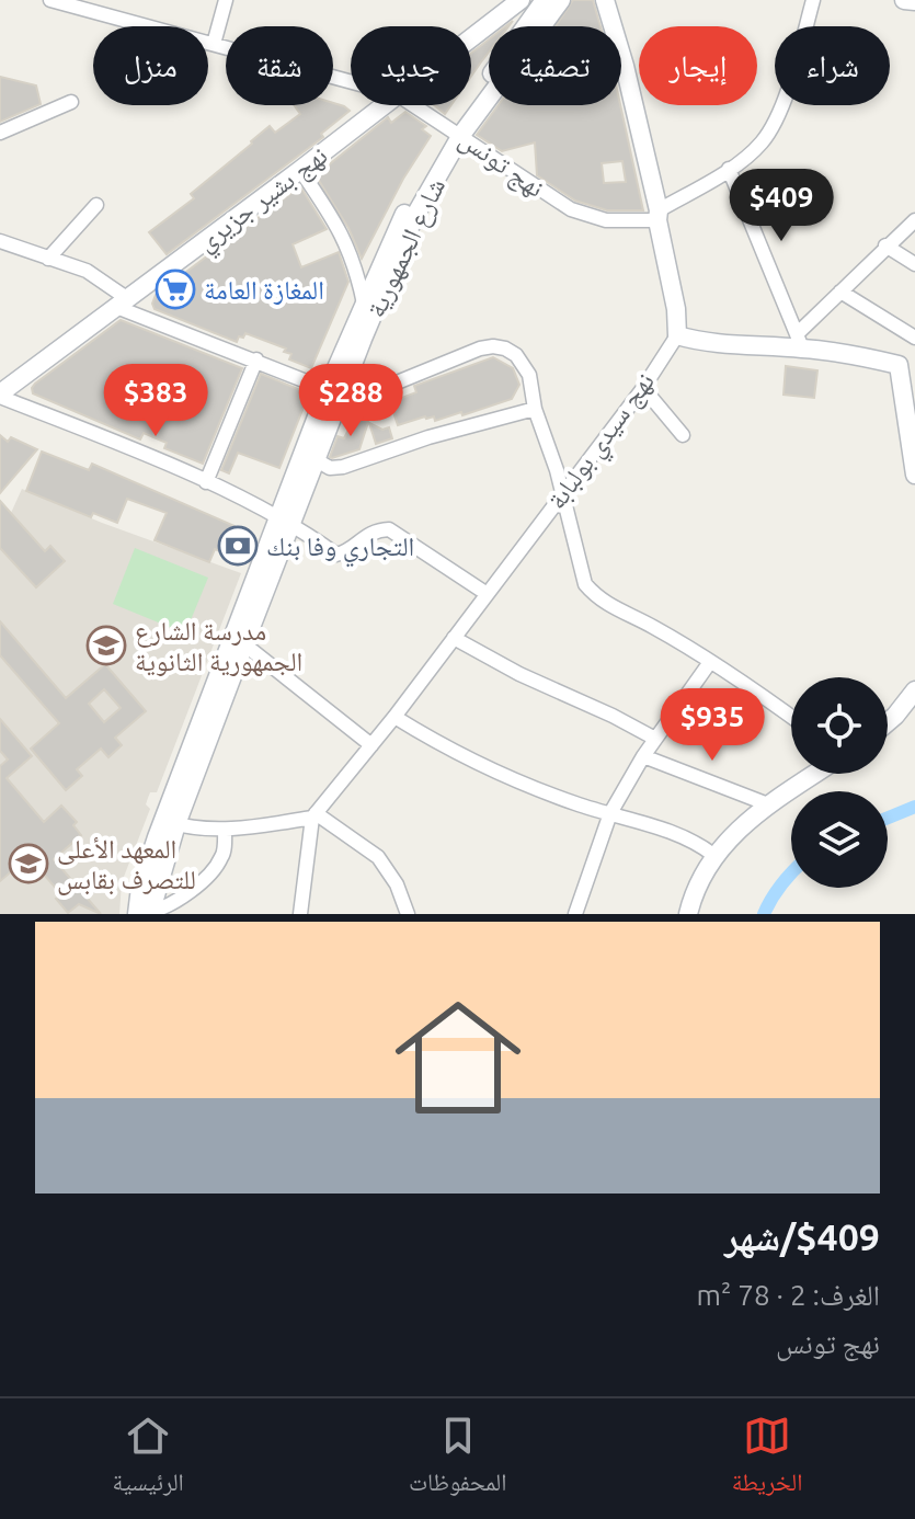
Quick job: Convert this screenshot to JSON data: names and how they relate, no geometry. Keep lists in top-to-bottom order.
{
  "streets": {
    "main road": ["نهج بشير جزيري", "شارع الجمهورية"],
    "street": ["نهج تونس", "نهج سيدي بولبابة"]
  },
  "crossings": [
    ["نهج تونس", "شارع الجمهورية"]
  ],
  "places": {
    "supermarket": ["المغازة العامة"],
    "bank": ["التجاري وفا بنك"],
    "school or university": ["مدرسة الشارع الجمهورية الثانوية", "المعهد الأعلى للتصرف بقابس"]
  },
  "page": {
    "chip": [
      "شراء",
      "إيجار",
      "تصفية",
      "جديد",
      "شقة",
      "منزل"
    ],
    "price": [
      "$409",
      "$383",
      "$288",
      "$935"
    ],
    "list": [
      {
        "name": "$409/شهر",
        "note": "الغرف: 2 · 78 m² · نهج تونس"
      }
    ],
    "tabs": ["الخريطة", "المحفوظات", "الرئيسية"]
  }
}
